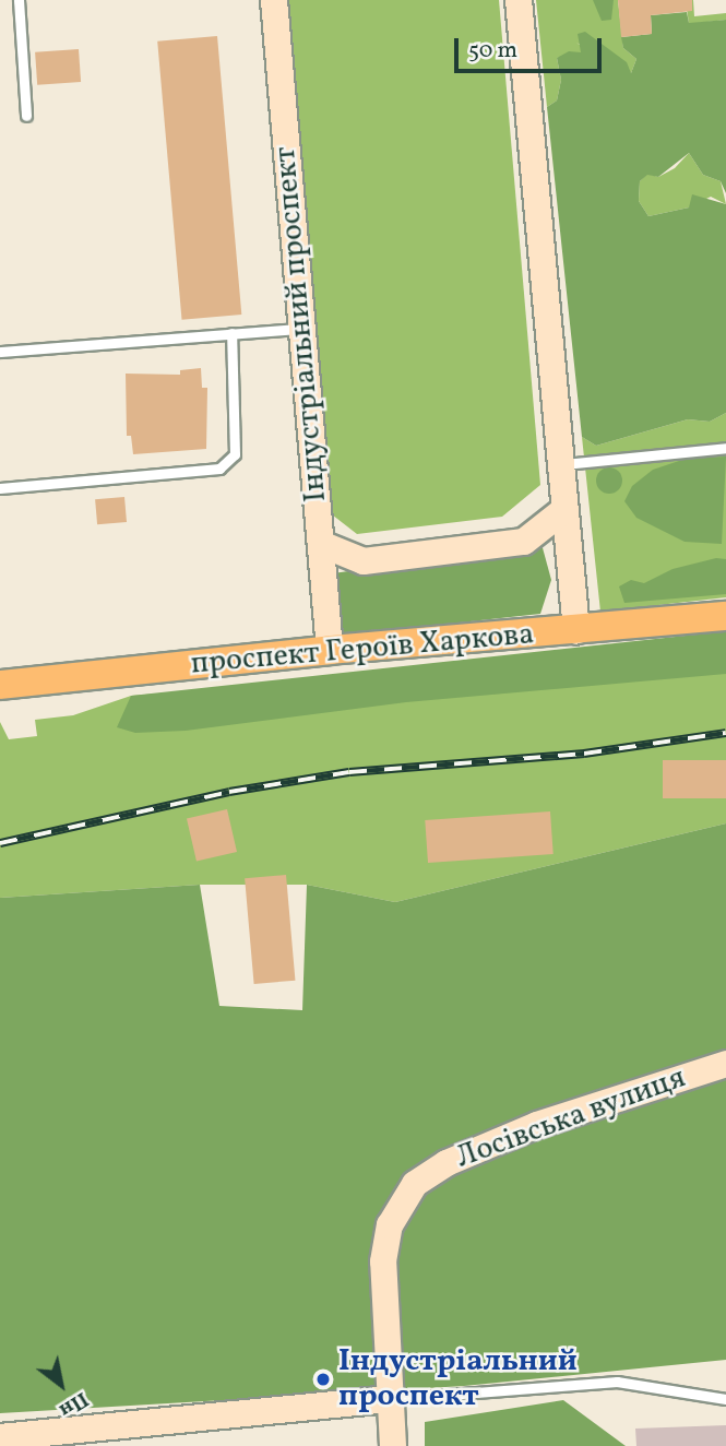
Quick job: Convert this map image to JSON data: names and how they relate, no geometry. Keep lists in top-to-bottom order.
{
  "streets": {
    "main road": ["проспект Героїв Харкова"],
    "street": ["Індустріальний проспект", "Лосівська вулиця"]
  },
  "crossings": [
    ["Індустріальний проспект", "проспект Героїв Харкова"]
  ],
  "places": ["Індустріальний проспект"],
  "scale_bar": "50 m",
  "north": "bottom right"
}
